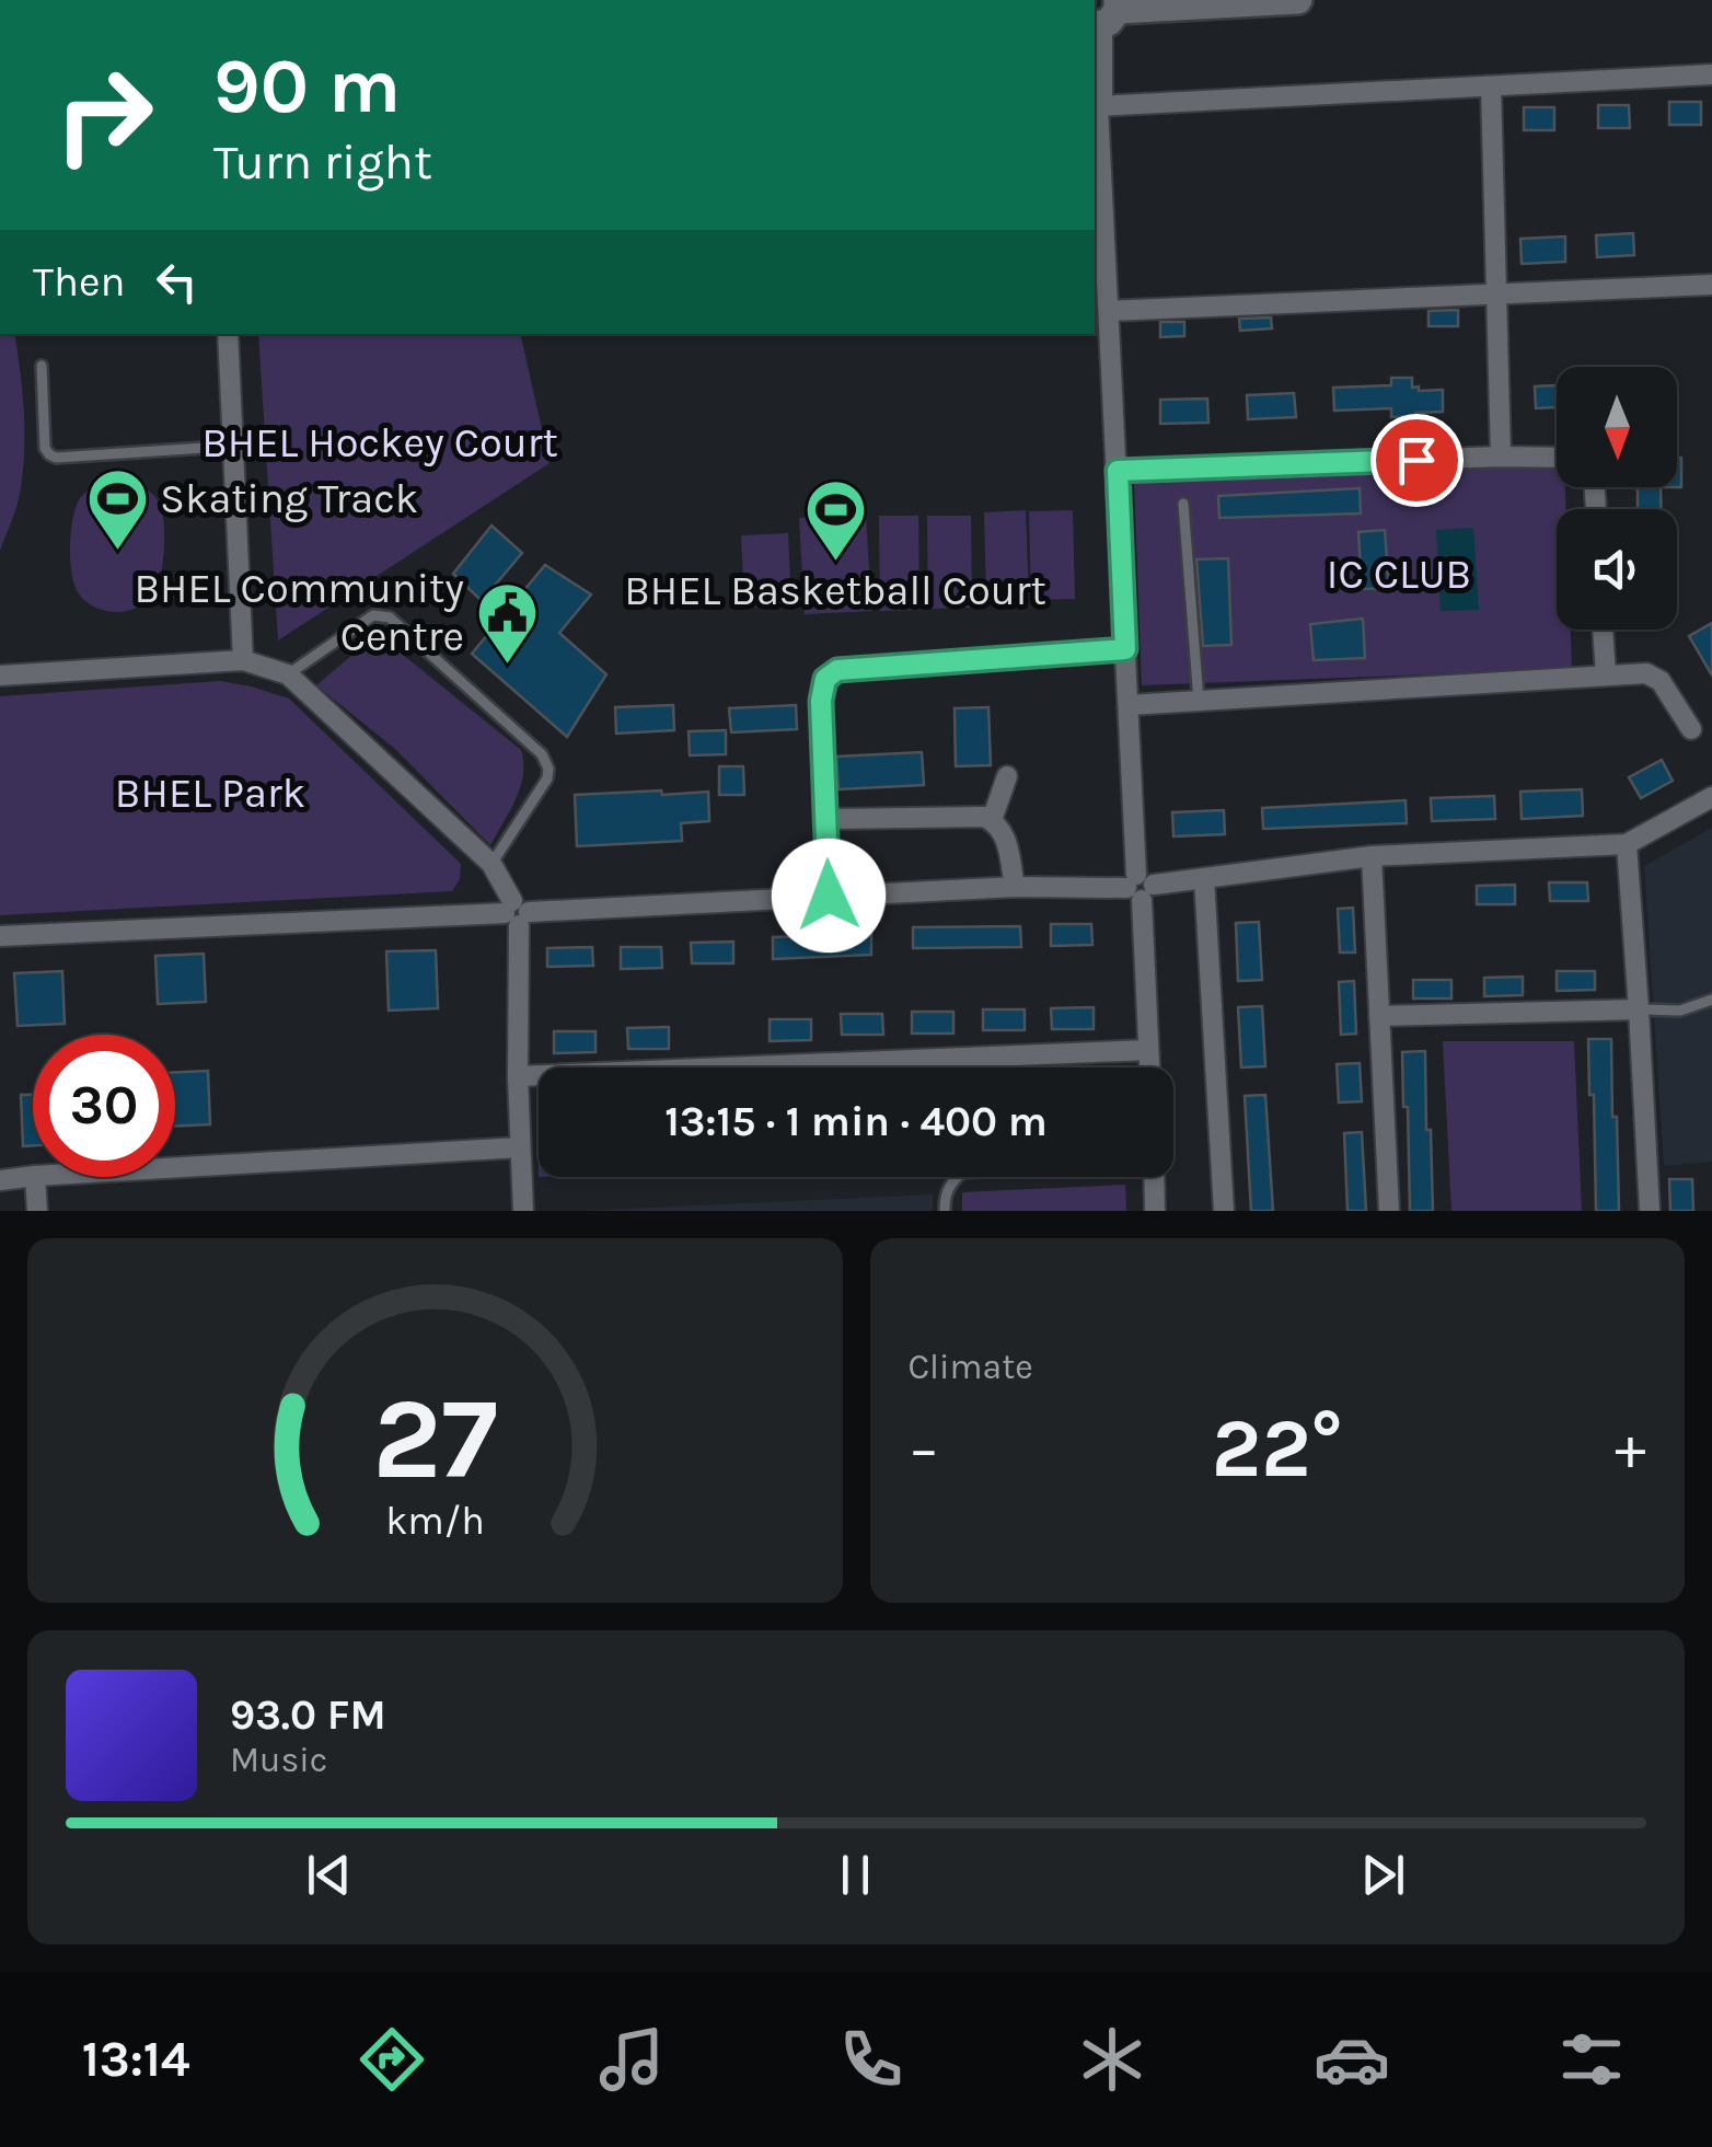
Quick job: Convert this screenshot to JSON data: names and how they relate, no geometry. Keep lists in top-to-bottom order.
{
  "parks": ["BHEL Hockey Court", "IC CLUB", "BHEL Park"],
  "places": {
    "sports": ["Skating Track", "BHEL Basketball Court"],
    "public building": ["BHEL Community Centre"]
  },
  "north": "bottom",
  "page": {
    "turn": ["90 m", "Turn right"],
    "then": "Then",
    "limit": "30",
    "trip": "13:15 · 1 min · 400 m",
    "tile": "Climate",
    "heat": ["−", "22°", "+"],
    "song": ["93.0 FM", "Music"],
    "tabs": "13:14",
    "gauge": ["27", "km/h"]
  }
}
